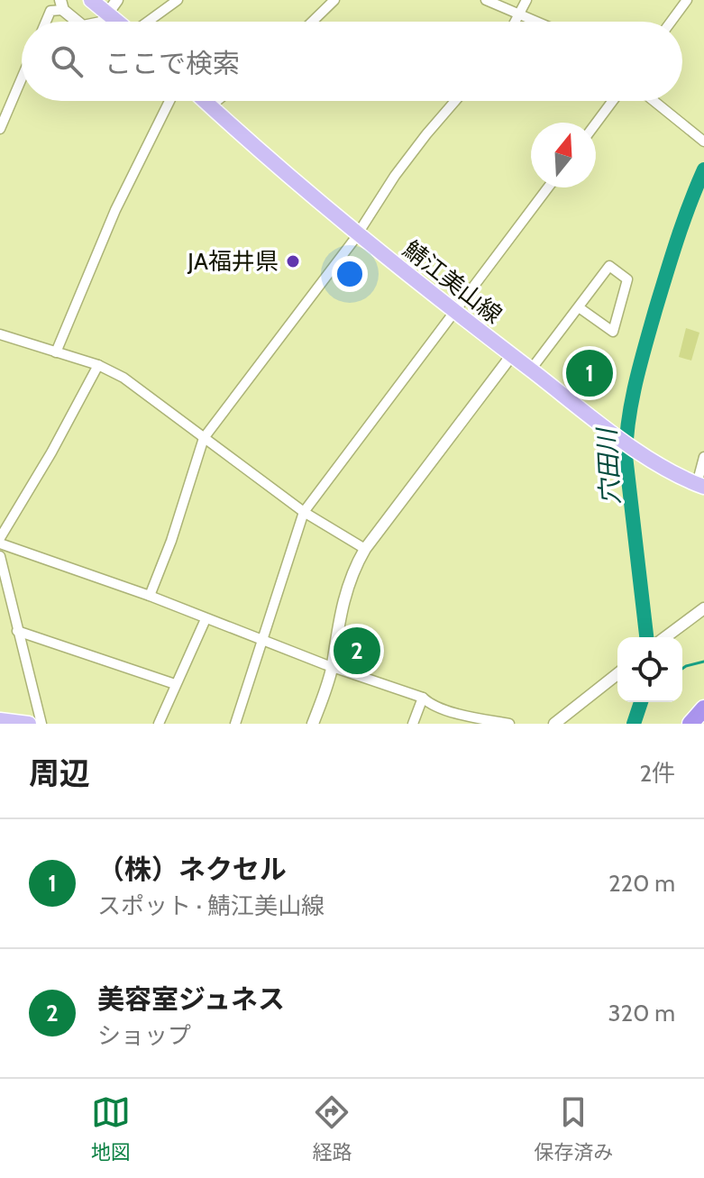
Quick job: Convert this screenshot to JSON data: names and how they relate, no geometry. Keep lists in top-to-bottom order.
{
  "streets": {
    "main road": ["鯖江美山線"]
  },
  "water": ["穴田川"],
  "places": ["JA福井県"],
  "north": "top",
  "page": {
    "search": "ここで検索",
    "pins": ["1", "2"],
    "heading": ["周辺", "2件"],
    "list": [
      {
        "mark": "1",
        "name": "（株）ネクセル",
        "note": "スポット · 鯖江美山線",
        "value": "220 m"
      },
      {
        "mark": "2",
        "name": "美容室ジュネス",
        "note": "ショップ",
        "value": "320 m"
      }
    ],
    "nav": ["地図", "経路", "保存済み"]
  }
}
